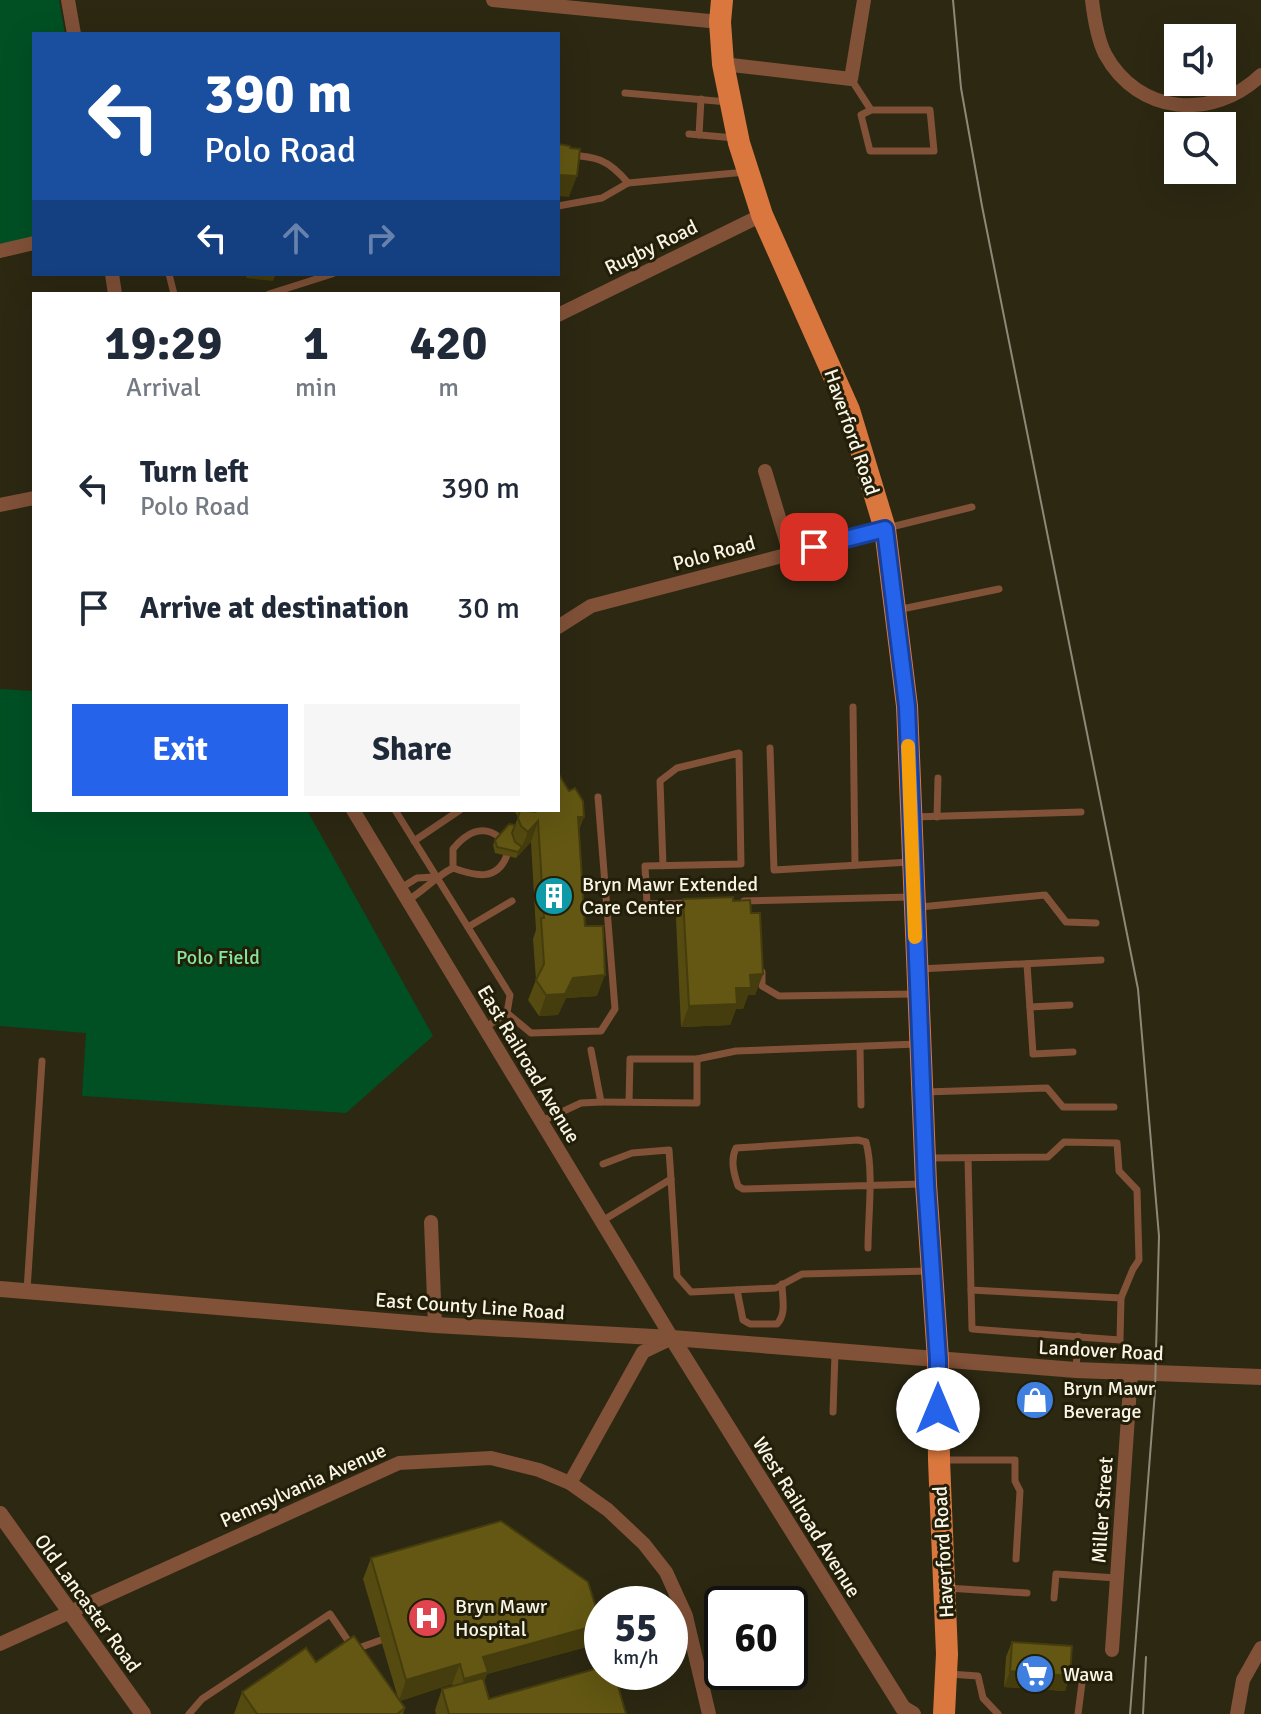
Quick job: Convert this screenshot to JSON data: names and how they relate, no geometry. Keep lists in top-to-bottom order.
{
  "streets": {
    "main road": ["Haverford Road"],
    "street": [
      "Rugby Road",
      "Polo Road",
      "East Railroad Avenue",
      "East County Line Road",
      "Landover Road",
      "Pennsylvania Avenue",
      "Miller Street",
      "West Railroad Avenue",
      "Old Lancaster Road"
    ]
  },
  "crossings": [
    ["Rugby Road", "Haverford Road"],
    ["Haverford Road", "Polo Road"],
    ["Haverford Road", "East County Line Road"],
    ["Haverford Road", "Landover Road"],
    ["East Railroad Avenue", "East County Line Road"],
    ["East Railroad Avenue", "West Railroad Avenue"],
    ["East County Line Road", "Landover Road"],
    ["East County Line Road", "West Railroad Avenue"],
    ["Landover Road", "Miller Street"],
    ["Pennsylvania Avenue", "Old Lancaster Road"]
  ],
  "parks": ["Polo Field"],
  "places": {
    "building": ["Bryn Mawr Extended Care Center"],
    "shop": ["Bryn Mawr Beverage"],
    "hospital": ["Bryn Mawr Hospital"],
    "supermarket": ["Wawa"]
  },
  "page": {
    "turn": ["390 m", "Polo Road"],
    "eta": [
      "19:29",
      "Arrival",
      "1",
      "min",
      "420",
      "m"
    ],
    "list": [
      {
        "name": "Turn left",
        "note": "Polo Road",
        "value": "390 m"
      },
      {
        "name": "Arrive at destination",
        "value": "30 m"
      }
    ],
    "buttons": ["Exit", "Share"],
    "speed": "55 km/h",
    "limit": "60"
  }
}
